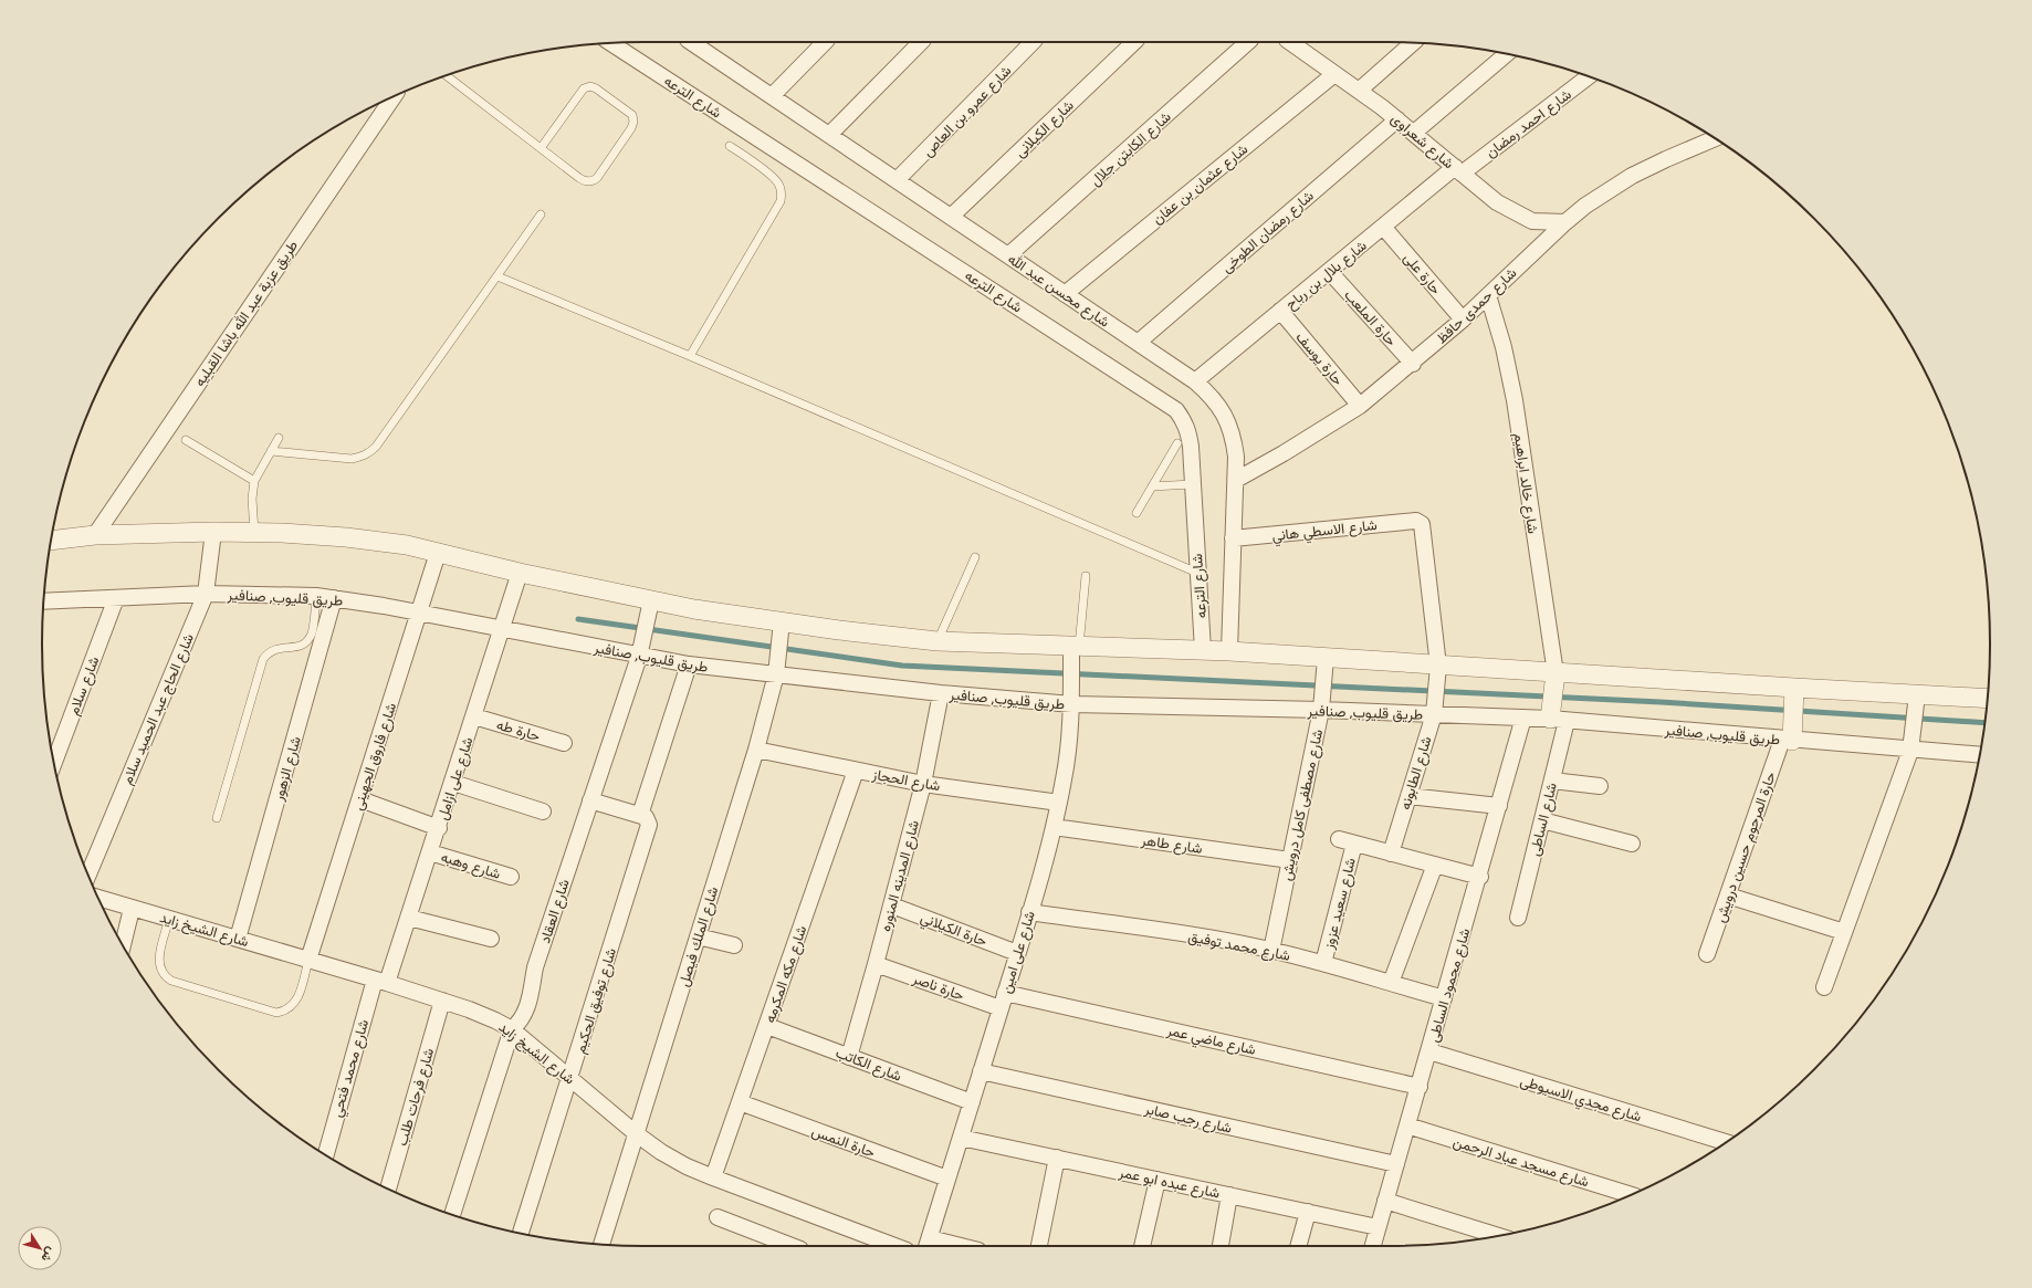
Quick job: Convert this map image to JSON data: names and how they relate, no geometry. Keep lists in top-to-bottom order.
{
  "streets": {
    "street": [
      "شارع الترعه",
      "شارع عمرو بن العاص",
      "شارع احمد رمضان",
      "شارع الكيلانى",
      "شارع شعراوى",
      "شارع الكابتن جلال",
      "شارع عثمان بن عفان",
      "شارع رمضان الطوخى",
      "حارة على",
      "شارع بلال بن رباح",
      "شارع محسن عبد الله",
      "شارع حمدى حافظ",
      "طريق عزبة عبد الله باشا القبليه",
      "حارة الملعب",
      "حارة يوسف",
      "شارع خالد ابراهيم",
      "شارع الاسطي هاني",
      "طريق قليوب, صنافير",
      "شارع سلام",
      "شارع الحاج عبد الحميد سلام",
      "حارة طه",
      "شارع فاروق الجهينى",
      "شارع الزهور",
      "شارع الطابونه",
      "شارع على ازامل",
      "شارع الحجاز",
      "شارع مصطفى كامل درويش",
      "شارع الساطى",
      "شارع طاهر",
      "حارة المرحوم حسين درويش",
      "شارع وهبه",
      "شارع المدينه المنوره",
      "شارع سعيد عزوز",
      "شارع العقاد",
      "شارع الشيخ زايد",
      "حارة الكيلاني",
      "شارع الملك فيصل",
      "شارع محمد توفيق",
      "شارع على امين",
      "شارع مكه المكرمه",
      "شارع محمود الساطى",
      "حارة ناصر",
      "شارع توفيق الحكيم",
      "شارع ماضي عمر",
      "شارع الكاتب",
      "شارع محمد فتحي",
      "شارع فرحات طلب",
      "شارع مجدي الاسيوطى",
      "شارع رجب صابر",
      "حارة النمس",
      "شارع مسجد عباد الرحمن",
      "شارع عبده ابو عمر"
    ]
  },
  "crossings": [
    ["شارع عمرو بن العاص", "شارع محسن عبد الله"],
    ["شارع احمد رمضان", "شارع شعراوى"],
    ["شارع احمد رمضان", "شارع بلال بن رباح"],
    ["شارع الكيلانى", "شارع محسن عبد الله"],
    ["شارع شعراوى", "شارع عثمان بن عفان"],
    ["شارع شعراوى", "شارع رمضان الطوخى"],
    ["شارع شعراوى", "شارع بلال بن رباح"],
    ["شارع شعراوى", "شارع حمدى حافظ"],
    ["شارع الكابتن جلال", "شارع محسن عبد الله"],
    ["شارع عثمان بن عفان", "شارع محسن عبد الله"],
    ["شارع رمضان الطوخى", "شارع محسن عبد الله"],
    ["حارة على", "شارع بلال بن رباح"],
    ["حارة على", "شارع حمدى حافظ"],
    ["شارع بلال بن رباح", "شارع محسن عبد الله"],
    ["شارع بلال بن رباح", "حارة الملعب"],
    ["شارع بلال بن رباح", "حارة يوسف"],
    ["شارع محسن عبد الله", "شارع حمدى حافظ"],
    ["شارع محسن عبد الله", "شارع الاسطي هاني"],
    ["شارع حمدى حافظ", "حارة الملعب"],
    ["شارع حمدى حافظ", "حارة يوسف"],
    ["شارع حمدى حافظ", "شارع خالد ابراهيم"],
    ["شارع الاسطي هاني", "شارع الطابونه"],
    ["طريق قليوب, صنافير", "شارع سلام"],
    ["طريق قليوب, صنافير", "شارع الحاج عبد الحميد سلام"],
    ["طريق قليوب, صنافير", "شارع فاروق الجهينى"],
    ["طريق قليوب, صنافير", "شارع الزهور"],
    ["طريق قليوب, صنافير", "شارع الطابونه"],
    ["طريق قليوب, صنافير", "شارع على ازامل"],
    ["طريق قليوب, صنافير", "شارع مصطفى كامل درويش"],
    ["طريق قليوب, صنافير", "شارع الساطى"],
    ["طريق قليوب, صنافير", "حارة المرحوم حسين درويش"],
    ["طريق قليوب, صنافير", "شارع المدينه المنوره"],
    ["طريق قليوب, صنافير", "شارع العقاد"],
    ["طريق قليوب, صنافير", "شارع الملك فيصل"],
    ["طريق قليوب, صنافير", "شارع على امين"],
    ["طريق قليوب, صنافير", "شارع محمود الساطى"],
    ["طريق قليوب, صنافير", "شارع توفيق الحكيم"],
    ["حارة طه", "شارع على ازامل"],
    ["شارع فاروق الجهينى", "شارع الشيخ زايد"],
    ["شارع الزهور", "شارع الشيخ زايد"],
    ["شارع على ازامل", "شارع وهبه"],
    ["شارع على ازامل", "شارع الشيخ زايد"],
    ["شارع على ازامل", "شارع محمد فتحي"],
    ["شارع الحجاز", "شارع المدينه المنوره"],
    ["شارع الحجاز", "شارع الملك فيصل"],
    ["شارع الحجاز", "شارع على امين"],
    ["شارع الحجاز", "شارع مكه المكرمه"],
    ["شارع مصطفى كامل درويش", "شارع طاهر"],
    ["شارع مصطفى كامل درويش", "شارع محمد توفيق"],
    ["شارع طاهر", "شارع على امين"],
    ["شارع المدينه المنوره", "حارة الكيلاني"],
    ["شارع المدينه المنوره", "حارة ناصر"],
    ["شارع المدينه المنوره", "شارع الكاتب"],
    ["شارع سعيد عزوز", "شارع محمد توفيق"],
    ["شارع العقاد", "شارع الشيخ زايد"],
    ["شارع الشيخ زايد", "شارع الملك فيصل"],
    ["شارع الشيخ زايد", "شارع مكه المكرمه"],
    ["شارع الشيخ زايد", "شارع توفيق الحكيم"],
    ["شارع الشيخ زايد", "شارع محمد فتحي"],
    ["شارع الشيخ زايد", "شارع فرحات طلب"],
    ["حارة الكيلاني", "شارع على امين"],
    ["شارع محمد توفيق", "شارع على امين"],
    ["شارع محمد توفيق", "شارع محمود الساطى"],
    ["شارع على امين", "حارة ناصر"],
    ["شارع على امين", "شارع ماضي عمر"],
    ["شارع على امين", "شارع الكاتب"],
    ["شارع على امين", "شارع رجب صابر"],
    ["شارع على امين", "حارة النمس"],
    ["شارع على امين", "شارع عبده ابو عمر"],
    ["شارع مكه المكرمه", "شارع الكاتب"],
    ["شارع مكه المكرمه", "حارة النمس"],
    ["شارع محمود الساطى", "شارع ماضي عمر"],
    ["شارع محمود الساطى", "شارع مجدي الاسيوطى"],
    ["شارع محمود الساطى", "شارع رجب صابر"],
    ["شارع محمود الساطى", "شارع مسجد عباد الرحمن"],
    ["شارع محمود الساطى", "شارع عبده ابو عمر"]
  ],
  "north": "bottom right"
}
